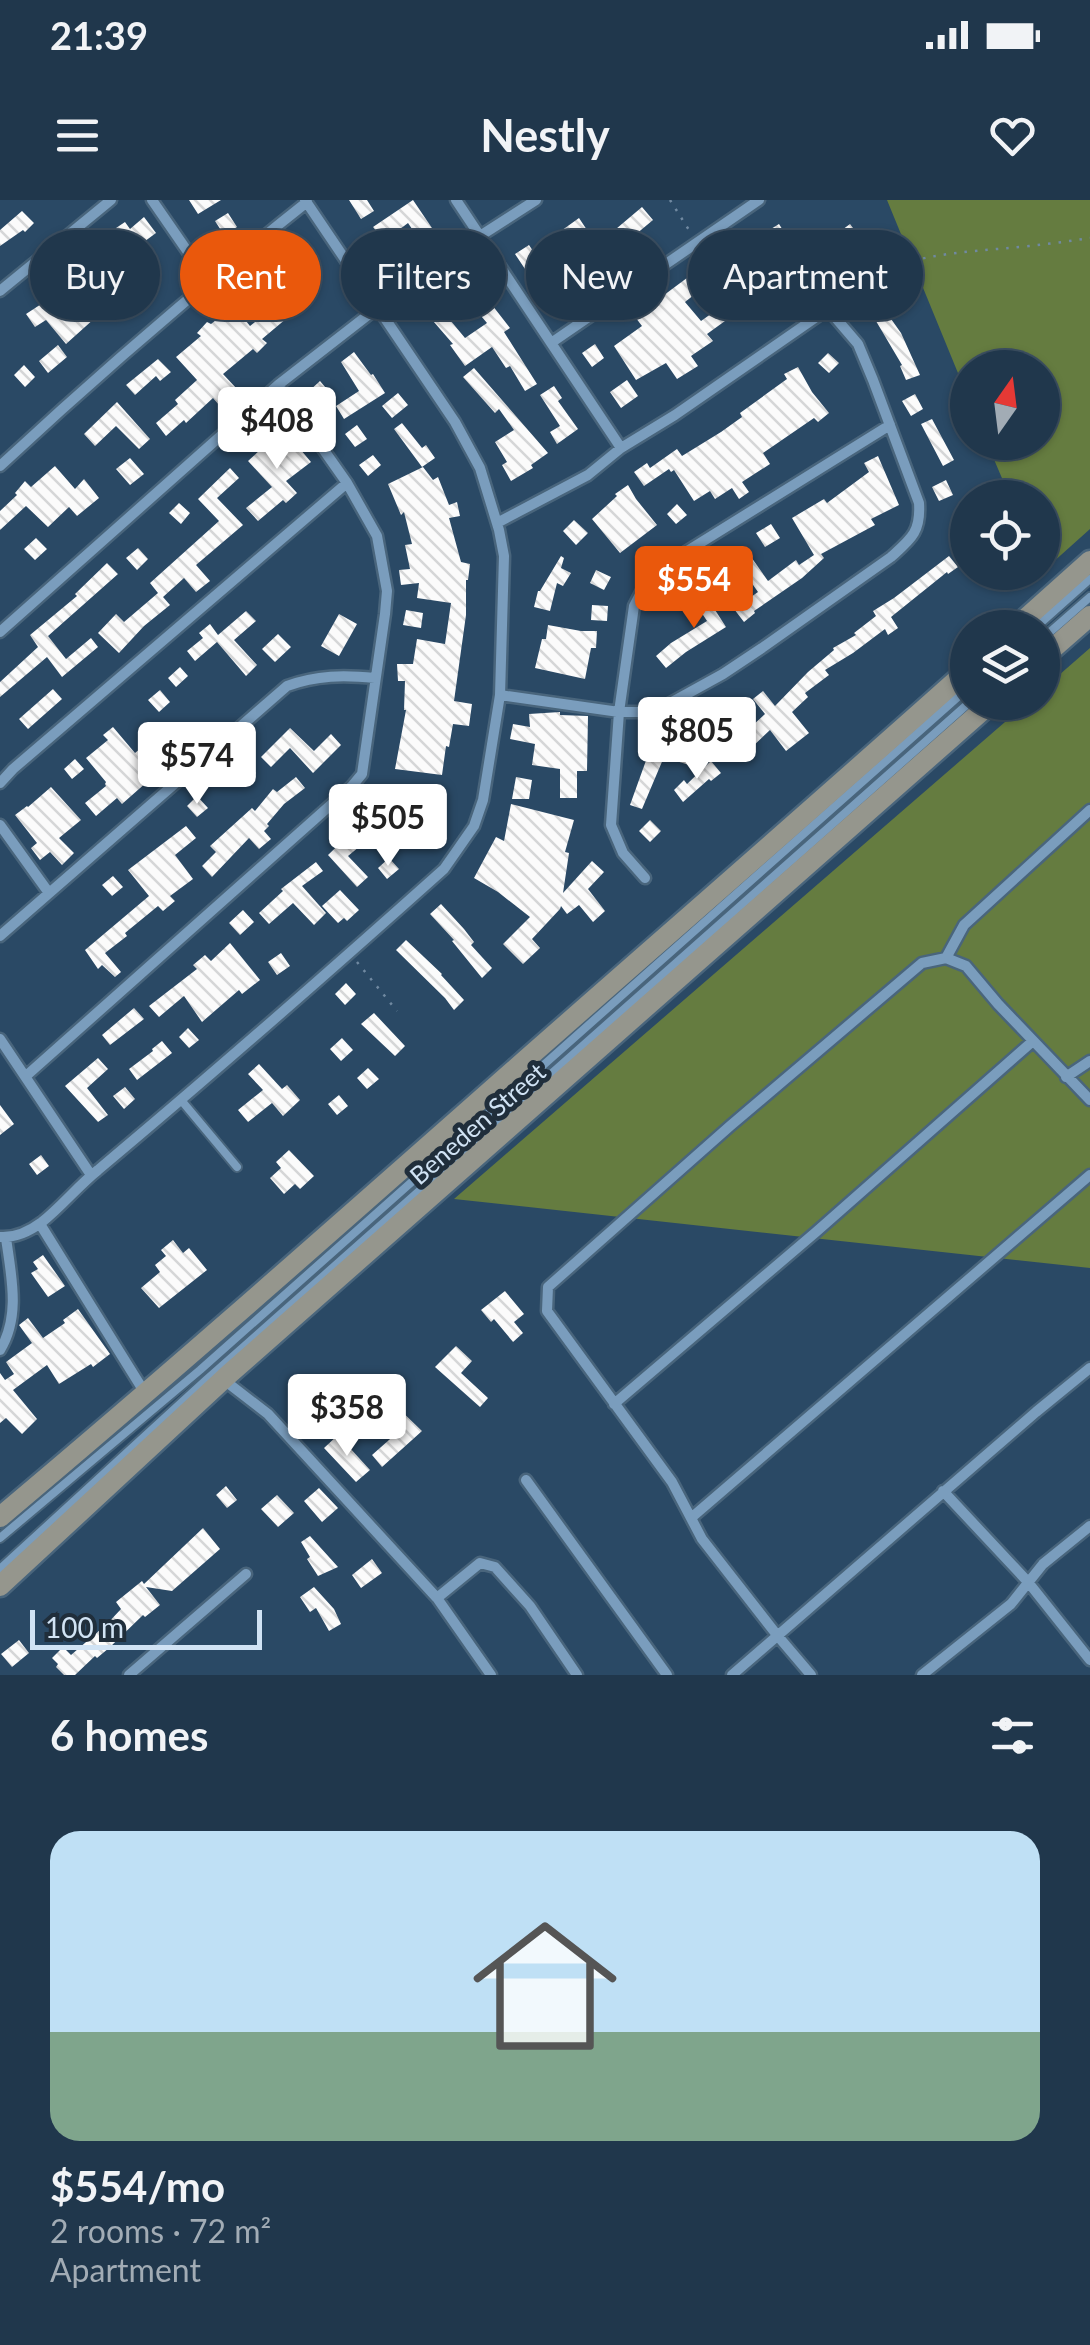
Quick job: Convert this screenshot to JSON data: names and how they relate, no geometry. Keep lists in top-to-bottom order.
{
  "streets": {
    "main road": ["Beneden Street"]
  },
  "scale_bar": "100 m",
  "north": "top",
  "page": {
    "status": "21:39",
    "header": "Nestly",
    "chip": [
      "Buy",
      "Rent",
      "Filters",
      "New",
      "Apartment"
    ],
    "price": [
      "$408",
      "$554",
      "$805",
      "$574",
      "$505",
      "$358"
    ],
    "scale": "100 m",
    "heading": "6 homes",
    "list": [
      {
        "name": "$554/mo",
        "note": "2 rooms · 72 m² · Apartment"
      }
    ]
  }
}
